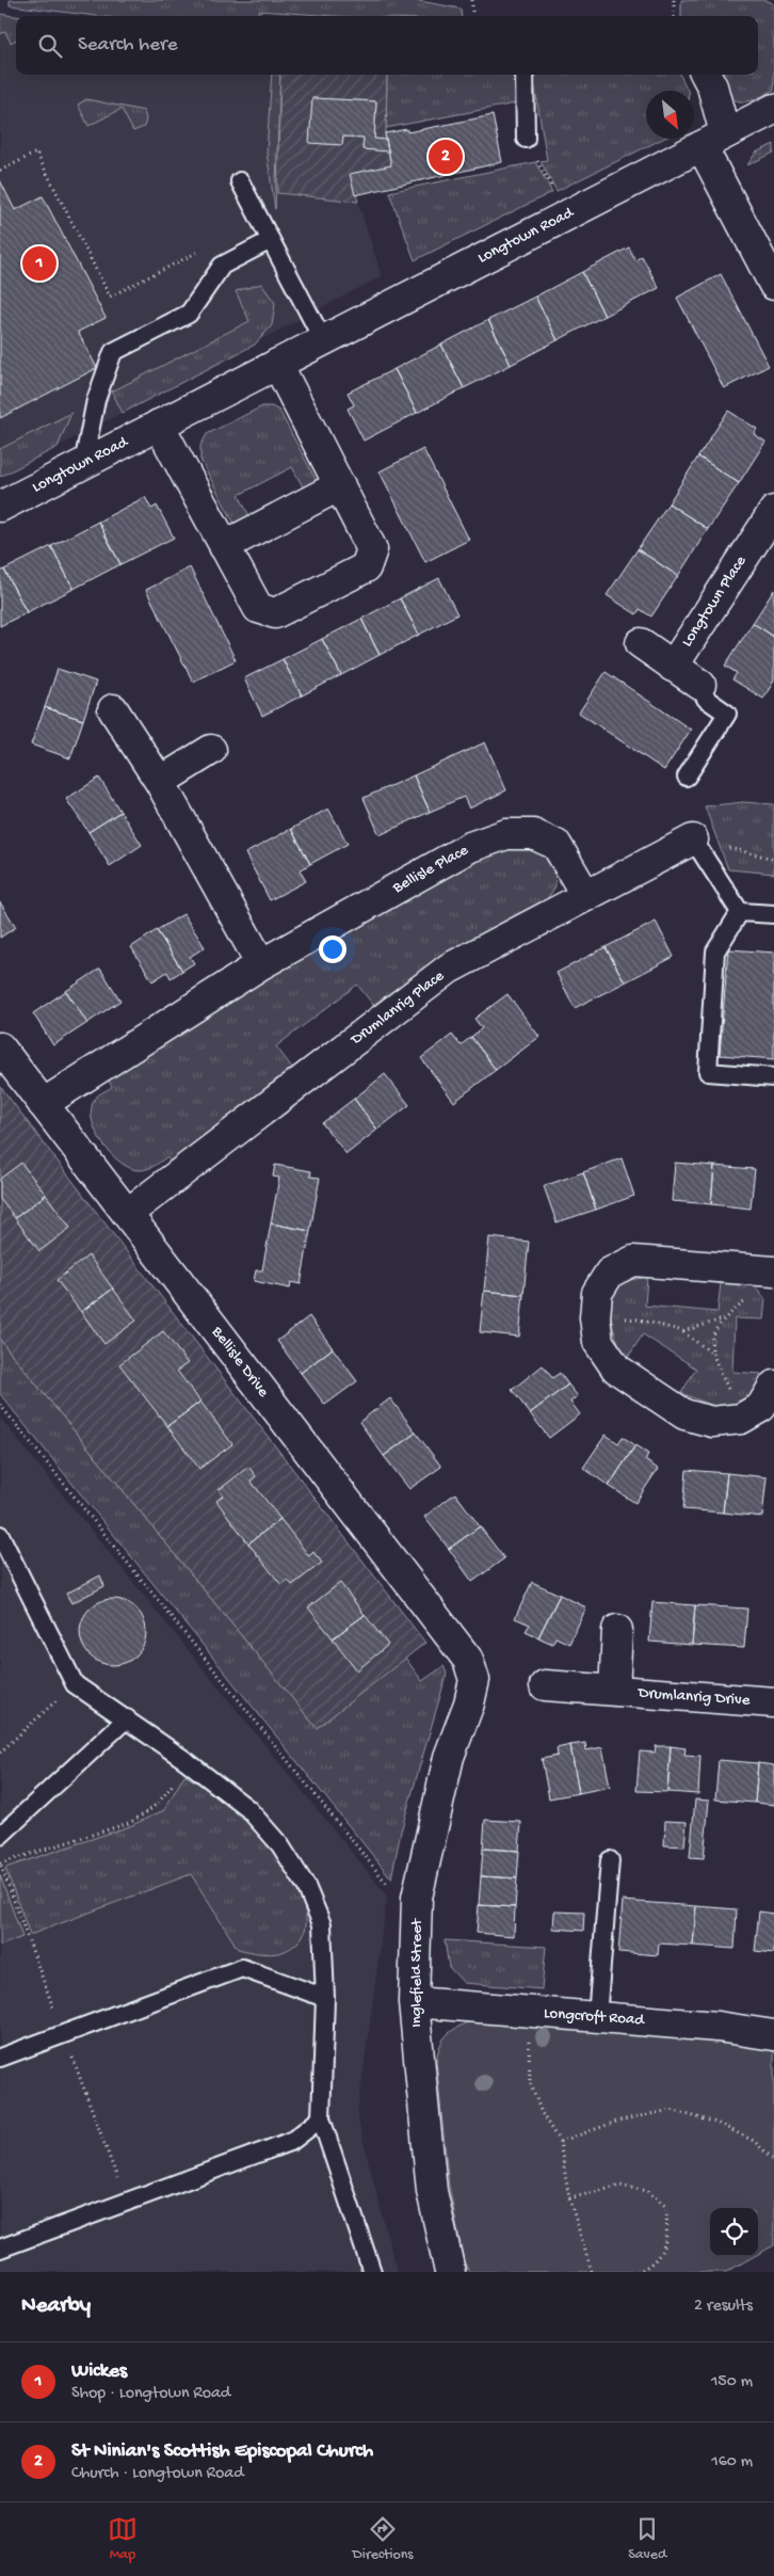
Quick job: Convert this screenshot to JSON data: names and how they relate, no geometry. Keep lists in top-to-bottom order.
{
  "streets": {
    "street": [
      "Longtown Road",
      "Longtown Place",
      "Bellisle Place",
      "Drumlanrig Place",
      "Bellisle Drive",
      "Drumlanrig Drive",
      "Inglefield Street",
      "Longcroft Road"
    ]
  },
  "crossings": [
    ["Bellisle Place", "Drumlanrig Place"],
    ["Bellisle Place", "Bellisle Drive"],
    ["Drumlanrig Place", "Bellisle Drive"],
    ["Bellisle Drive", "Inglefield Street"],
    ["Inglefield Street", "Longcroft Road"]
  ],
  "north": "bottom right",
  "page": {
    "search": "Search here",
    "pins": ["2", "1"],
    "heading": ["Nearby", "2 results"],
    "list": [
      {
        "mark": "1",
        "name": "Wickes",
        "note": "Shop · Longtown Road",
        "value": "150 m"
      },
      {
        "mark": "2",
        "name": "St Ninian's Scottish Episcopal Church",
        "note": "Church · Longtown Road",
        "value": "160 m"
      }
    ],
    "nav": ["Map", "Directions", "Saved"]
  }
}
